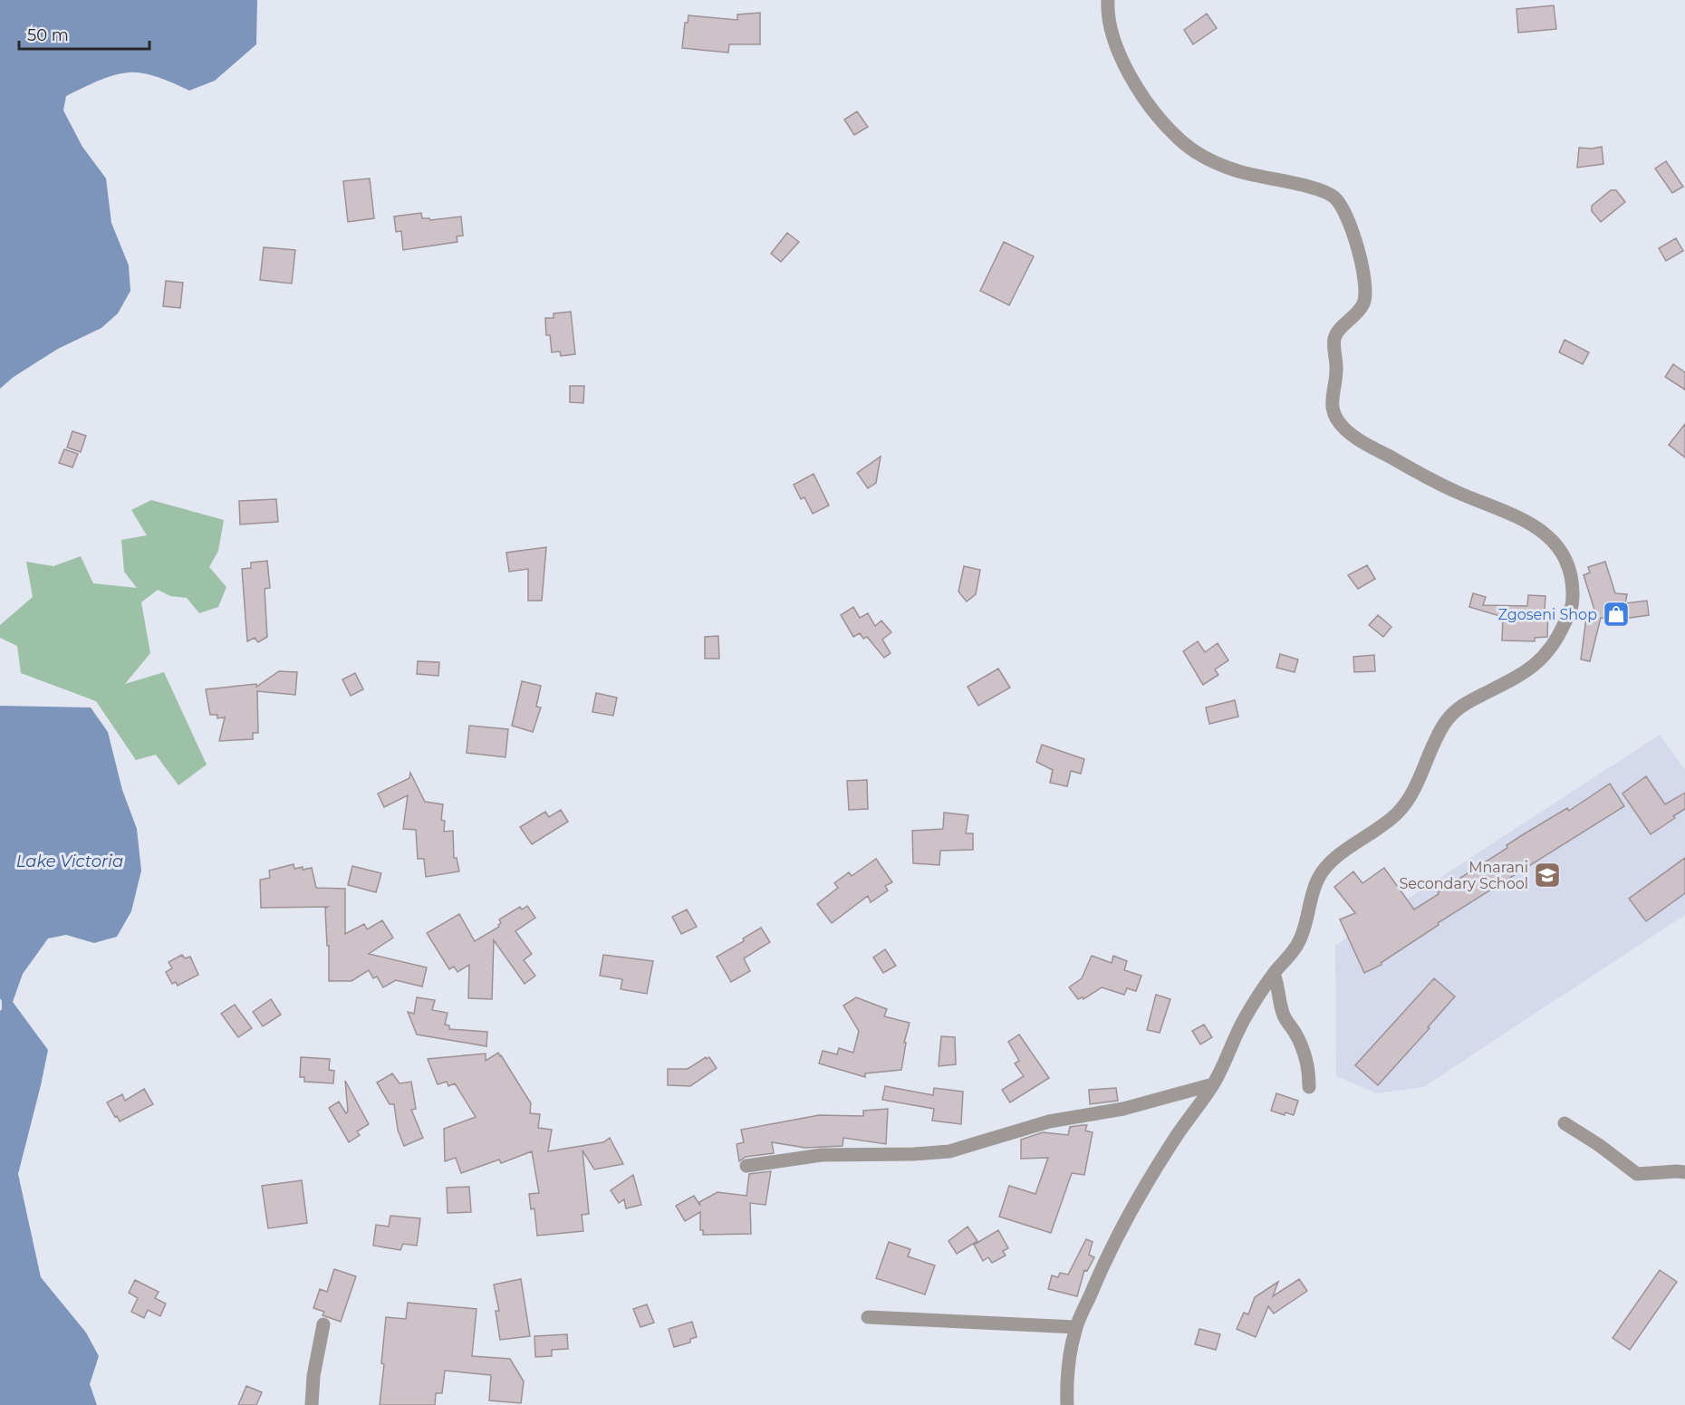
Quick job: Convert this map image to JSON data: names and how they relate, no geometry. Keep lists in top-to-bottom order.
{
  "water": ["Lake Victoria"],
  "places": {
    "shop": ["Zgoseni Shop"],
    "school or university": ["Mnarani Secondary School"]
  },
  "scale_bar": "50 m"
}
